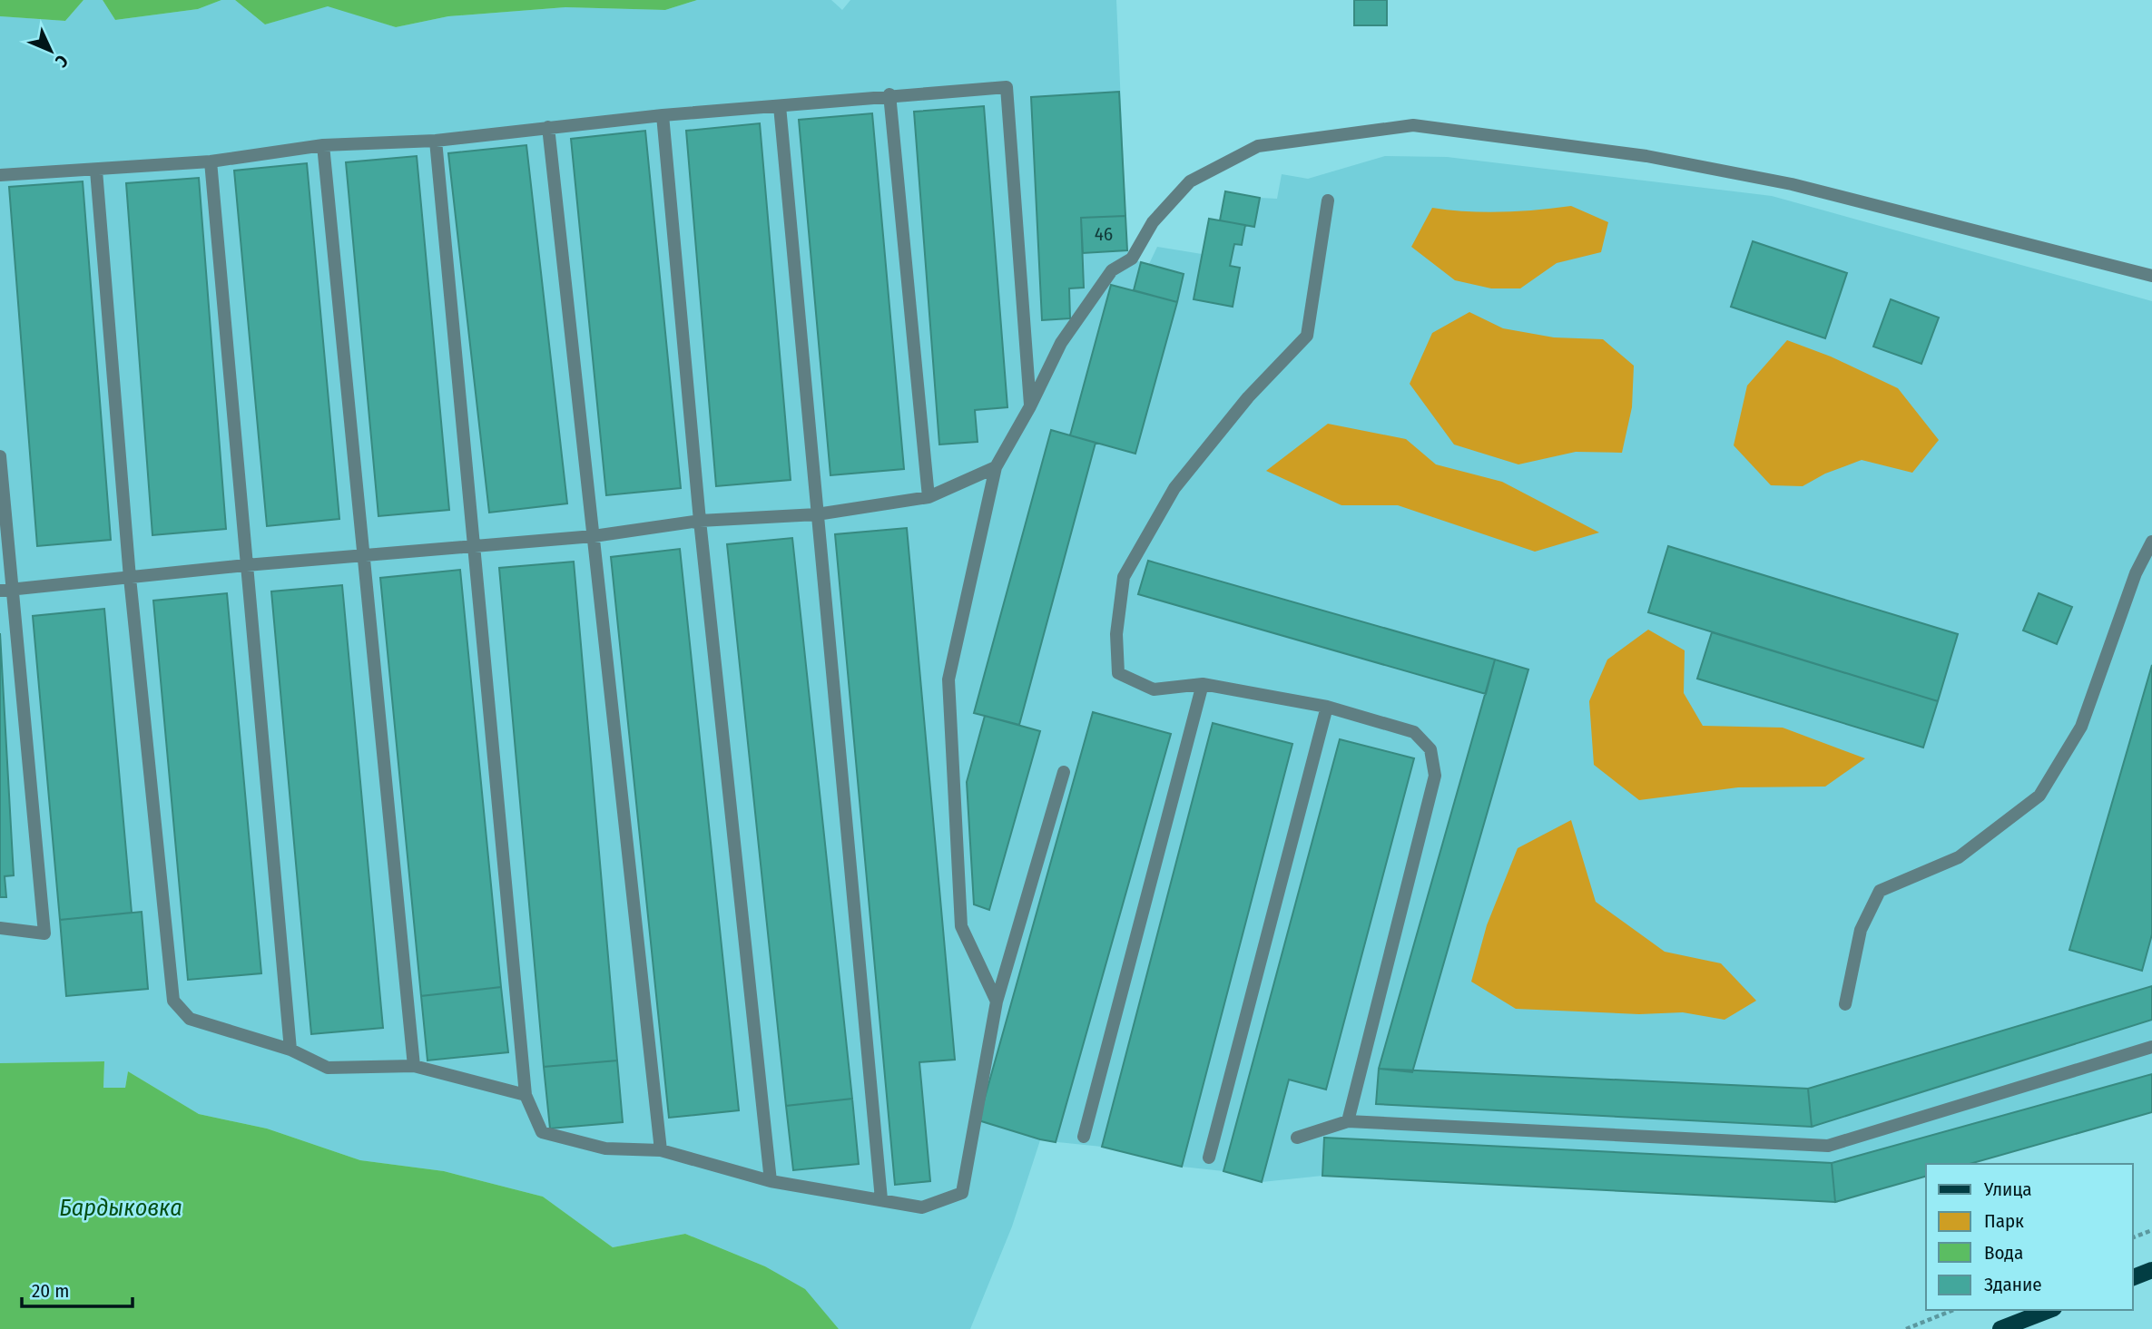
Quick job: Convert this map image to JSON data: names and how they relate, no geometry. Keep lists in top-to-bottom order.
{
  "water": ["Бардыковка"],
  "house_numbers": ["46"],
  "legend": [
    "Улица",
    "Парк",
    "Вода",
    "Здание"
  ],
  "scale_bar": "20 m",
  "north": "bottom right"
}
